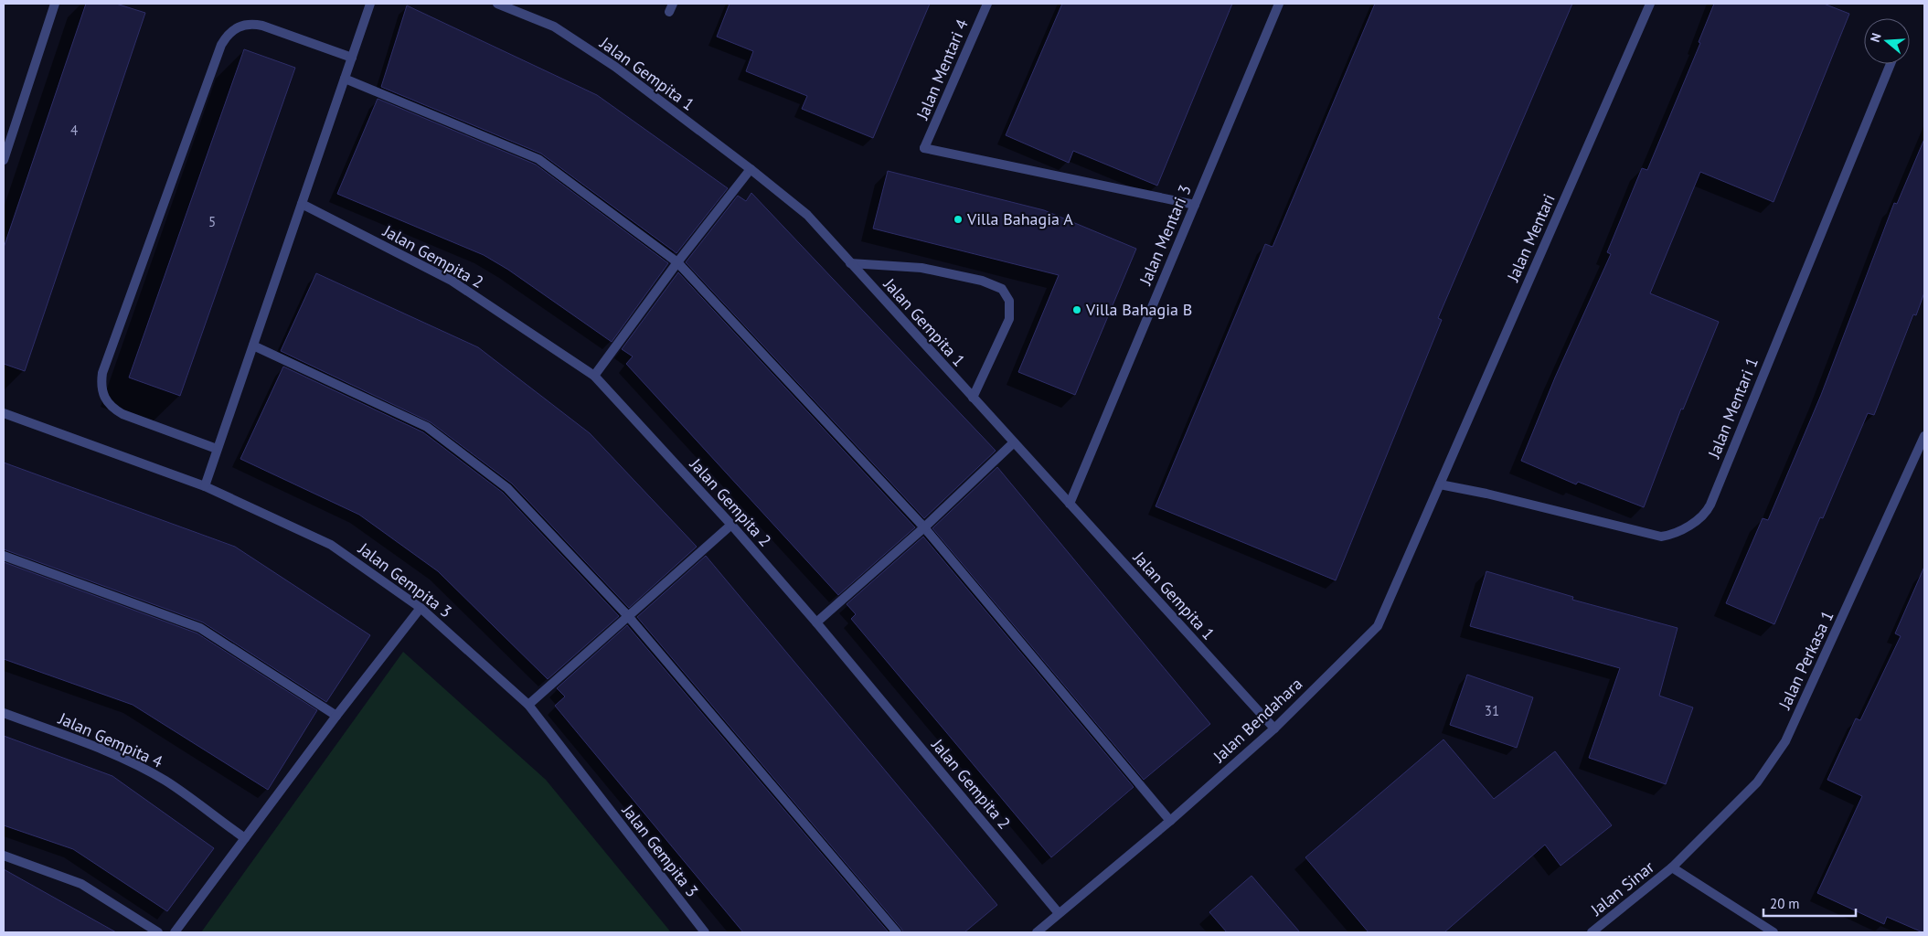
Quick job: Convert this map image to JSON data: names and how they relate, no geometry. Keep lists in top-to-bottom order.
{
  "streets": {
    "street": [
      "Jalan Mentari 4",
      "Jalan Gempita 1",
      "Jalan Mentari 3",
      "Jalan Mentari",
      "Jalan Gempita 2",
      "Jalan Mentari 1",
      "Jalan Gempita 3",
      "Jalan Perkasa 1",
      "Jalan Bendahara",
      "Jalan Gempita 4",
      "Jalan Sinar"
    ]
  },
  "crossings": [
    ["Jalan Mentari 4", "Jalan Mentari 3"],
    ["Jalan Gempita 1", "Jalan Mentari 3"],
    ["Jalan Gempita 1", "Jalan Bendahara"],
    ["Jalan Mentari", "Jalan Mentari 1"],
    ["Jalan Mentari", "Jalan Bendahara"],
    ["Jalan Gempita 2", "Jalan Bendahara"],
    ["Jalan Mentari 1", "Jalan Bendahara"],
    ["Jalan Perkasa 1", "Jalan Sinar"]
  ],
  "places": ["Villa Bahagia A", "Villa Bahagia B"],
  "house_numbers": ["4", "5", "31"],
  "scale_bar": "20 m",
  "north": "left"
}
